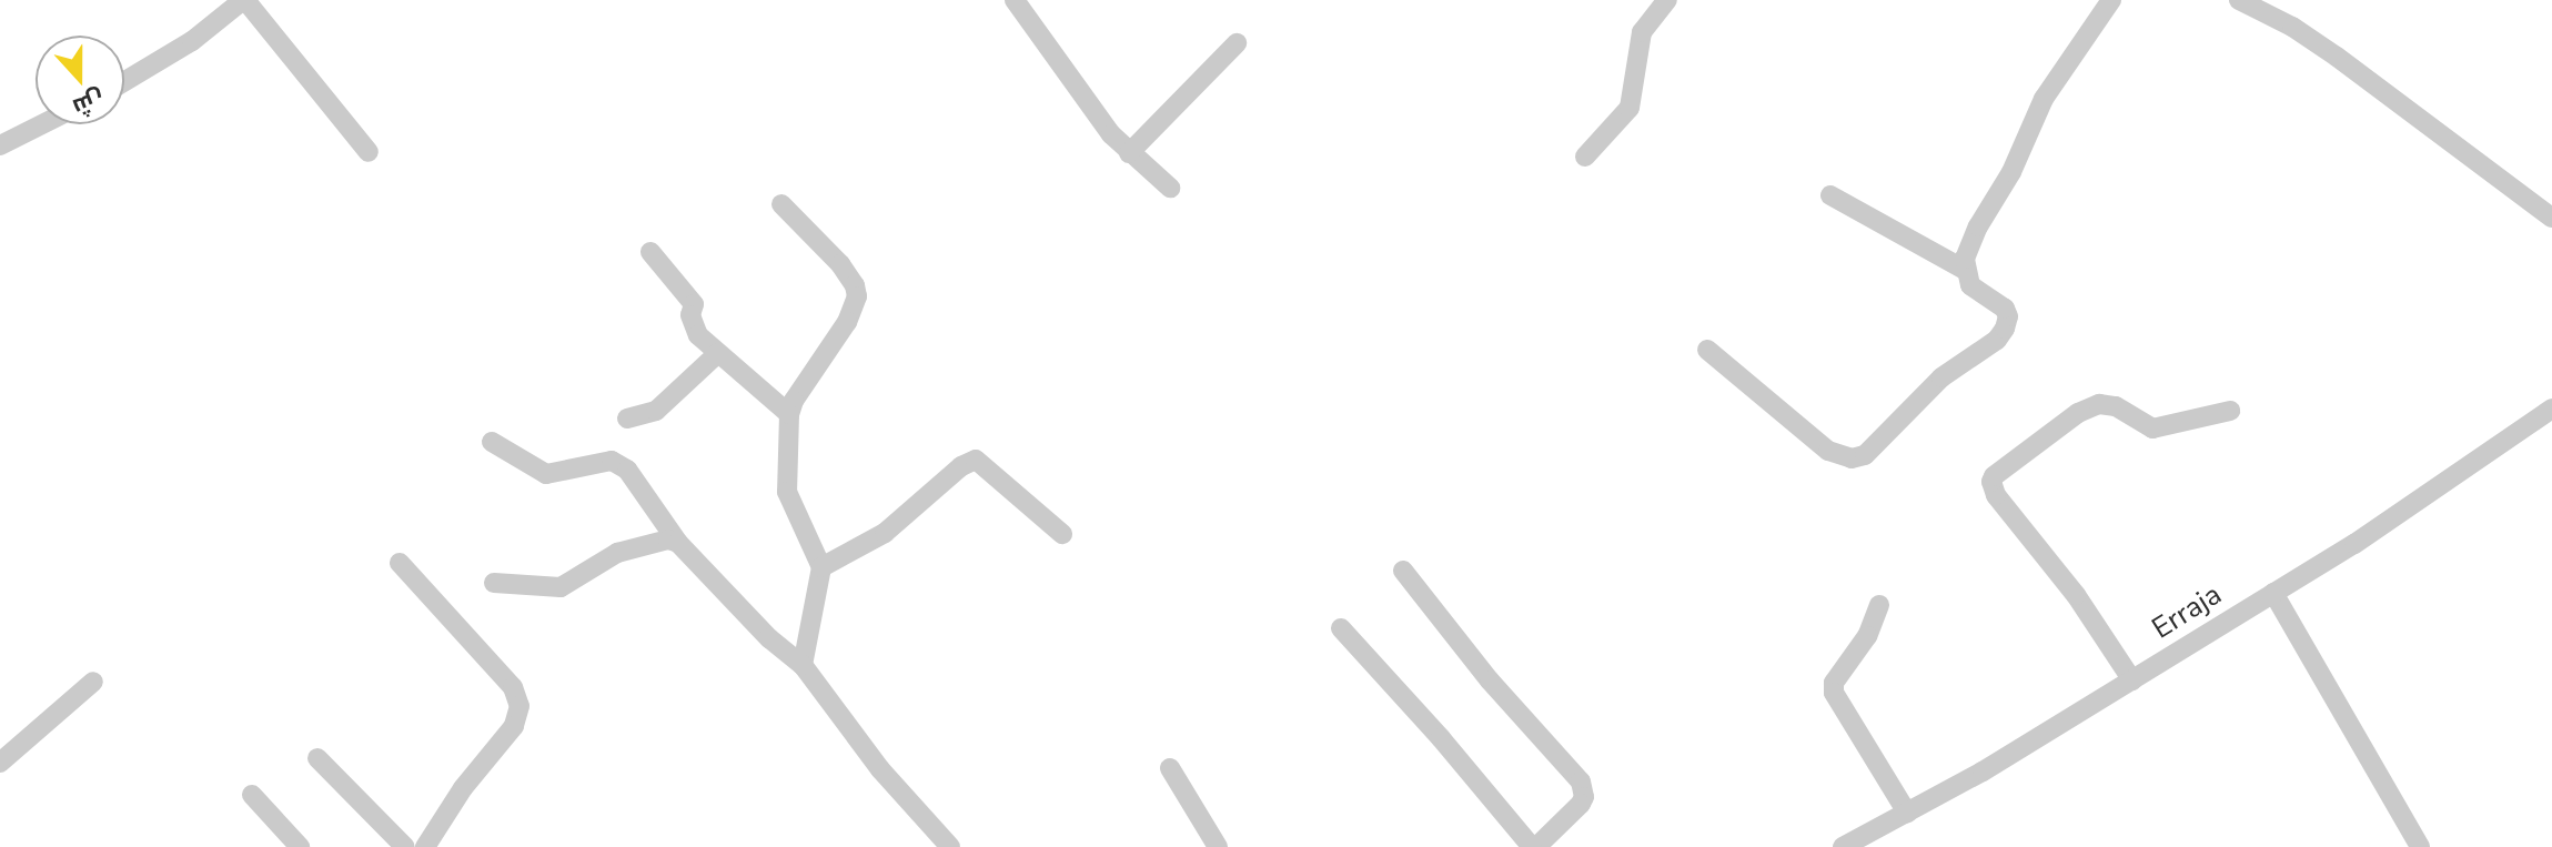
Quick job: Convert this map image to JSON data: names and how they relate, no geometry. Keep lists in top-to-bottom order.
{
  "streets": {
    "street": ["Erraja"]
  },
  "north": "bottom"
}
